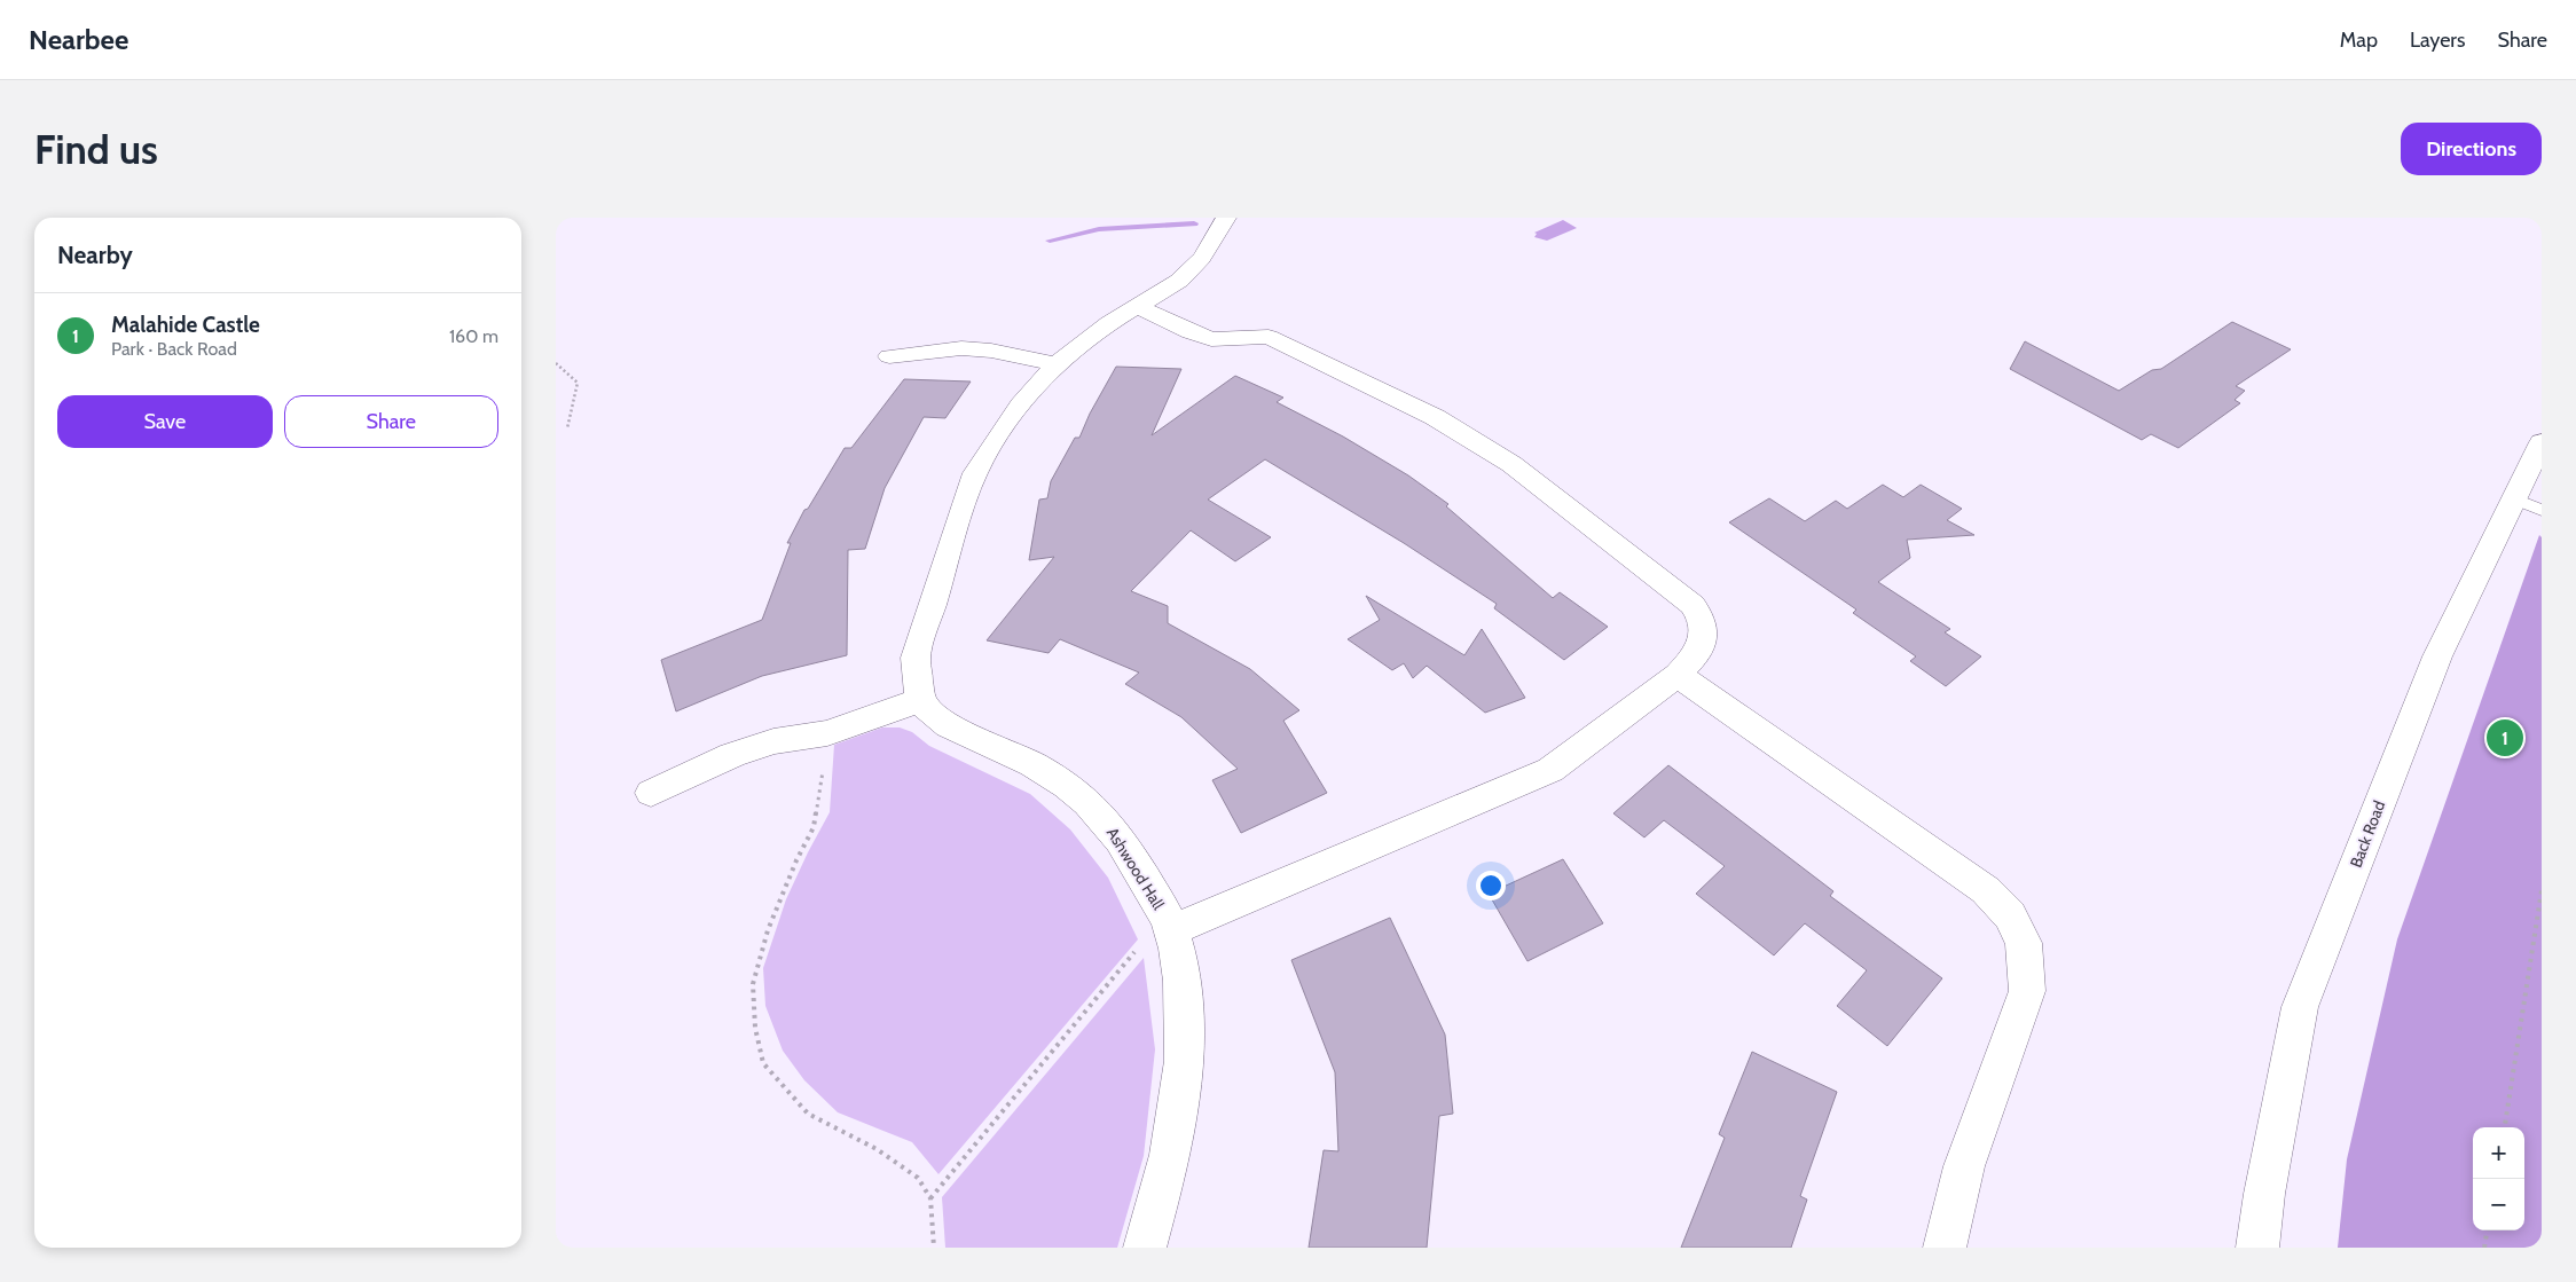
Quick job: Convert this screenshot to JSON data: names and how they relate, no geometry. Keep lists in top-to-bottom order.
{
  "streets": {
    "street": ["Back Road", "Ashwood Hall"]
  },
  "page": {
    "header": "Nearbee",
    "nav": ["Map", "Layers", "Share"],
    "buttons": [
      "Directions",
      ["Save", "Share"]
    ],
    "title": "Find us",
    "heading": "Nearby",
    "list": [
      {
        "mark": "1",
        "name": "Malahide Castle",
        "note": "Park · Back Road",
        "value": "160 m"
      }
    ],
    "pins": "1",
    "map_buttons": ["+", "−"]
  }
}
